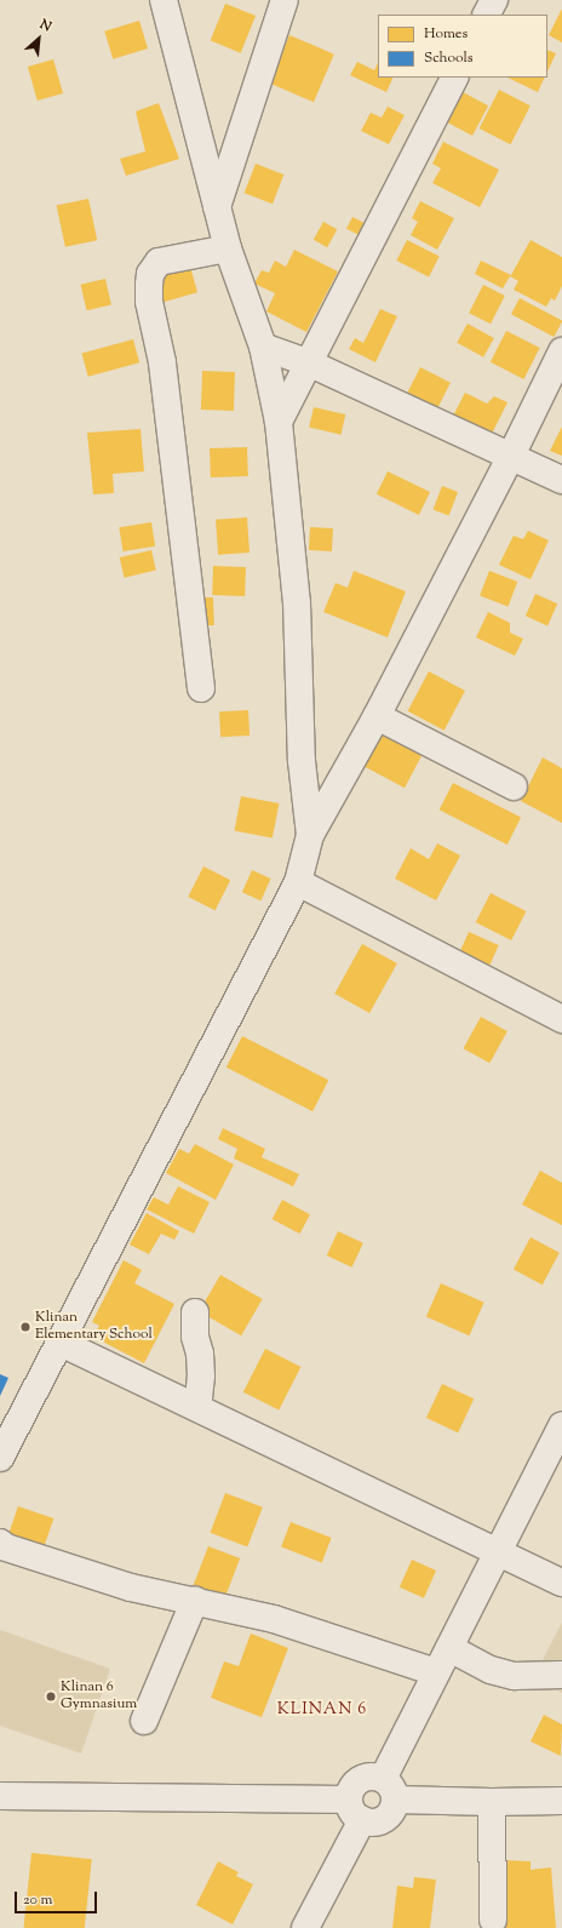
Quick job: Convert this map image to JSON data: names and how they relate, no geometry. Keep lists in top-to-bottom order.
{
  "districts": ["KLINAN 6"],
  "places": ["Klinan Elementary School", "Klinan 6 Gymnasium"],
  "legend": ["Homes", "Schools"],
  "scale_bar": "20 m",
  "north": "top right"
}
